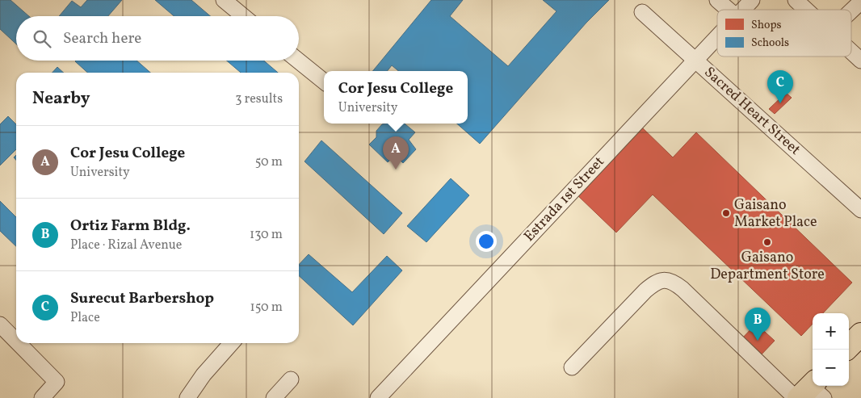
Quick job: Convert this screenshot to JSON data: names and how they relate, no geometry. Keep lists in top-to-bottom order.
{
  "streets": {
    "street": ["Sacred Heart Street", "Estrada 1st Street"]
  },
  "crossings": [
    ["Sacred Heart Street", "Estrada 1st Street"]
  ],
  "places": ["Gaisano Market Place", "Gaisano Department Store"],
  "legend": ["Shops", "Schools"],
  "page": {
    "search": "Search here",
    "pins": ["C", "A", "B"],
    "popup": ["Cor Jesu College", "University"],
    "heading": ["Nearby", "3 results"],
    "list": [
      {
        "mark": "A",
        "name": "Cor Jesu College",
        "note": "University",
        "value": "50 m"
      },
      {
        "mark": "B",
        "name": "Ortiz Farm Bldg.",
        "note": "Place · Rizal Avenue",
        "value": "130 m"
      },
      {
        "mark": "C",
        "name": "Surecut Barbershop",
        "note": "Place",
        "value": "150 m"
      }
    ],
    "map_buttons": ["+", "−"]
  }
}
